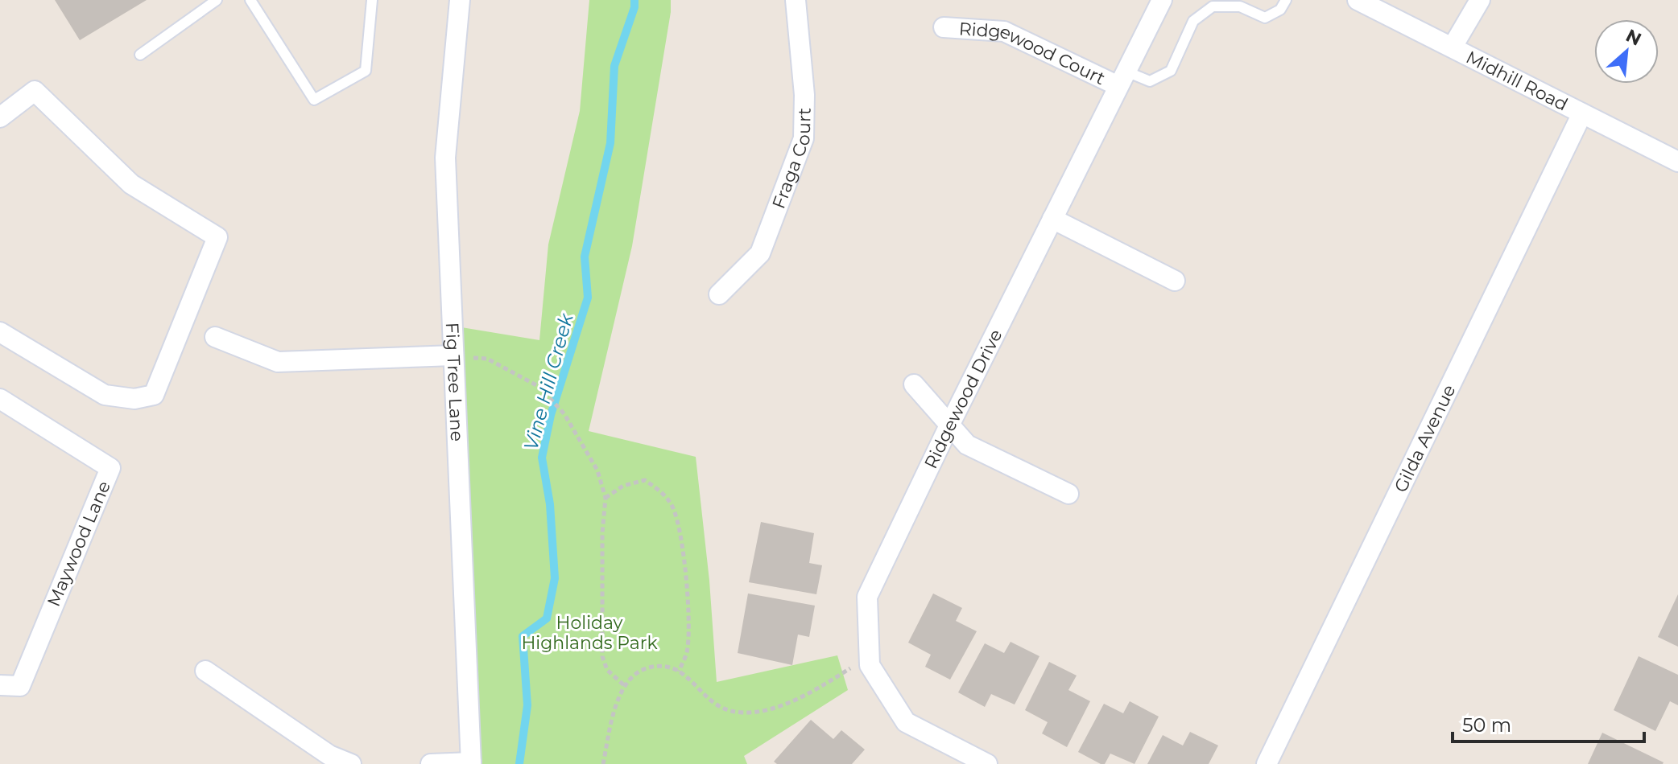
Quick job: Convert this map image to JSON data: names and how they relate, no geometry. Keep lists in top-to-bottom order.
{
  "streets": {
    "street": [
      "Ridgewood Court",
      "Midhill Road",
      "Fraga Court",
      "Fig Tree Lane",
      "Ridgewood Drive",
      "Gilda Avenue",
      "Maywood Lane"
    ]
  },
  "crossings": [
    ["Ridgewood Court", "Ridgewood Drive"],
    ["Midhill Road", "Gilda Avenue"]
  ],
  "water": ["Vine Hill Creek"],
  "parks": ["Holiday Highlands Park"],
  "scale_bar": "50 m",
  "north": "top right"
}
